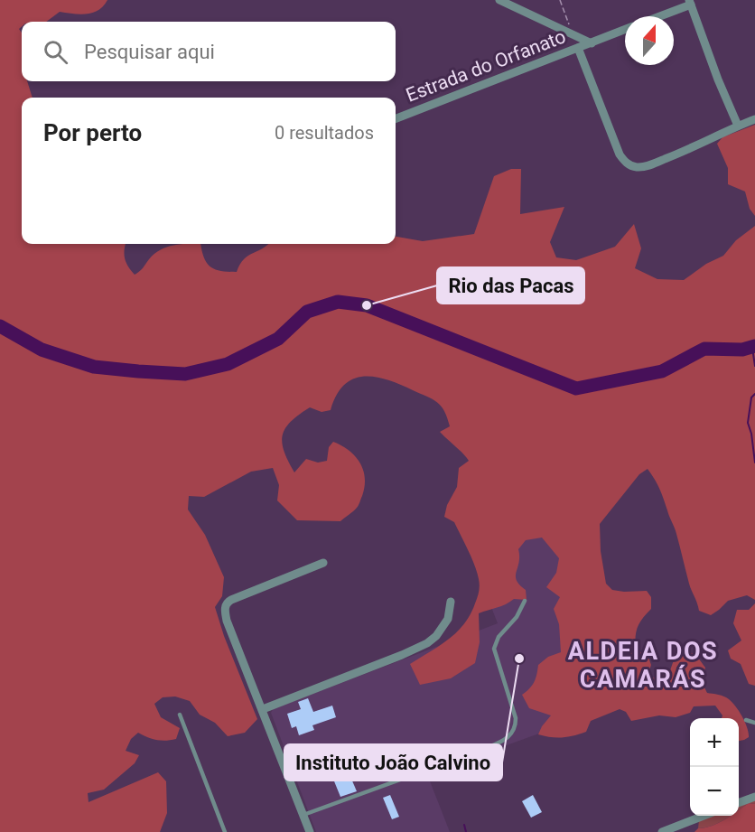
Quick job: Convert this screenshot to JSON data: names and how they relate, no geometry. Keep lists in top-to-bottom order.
{
  "streets": {
    "street": ["Estrada do Orfanato"]
  },
  "districts": ["ALDEIA DOS CAMARÁS"],
  "places": ["Rio das Pacas", "Instituto João Calvino"],
  "north": "top",
  "page": {
    "search": "Pesquisar aqui",
    "heading": ["Por perto", "0 resultados"],
    "map_buttons": ["+", "−"]
  }
}
